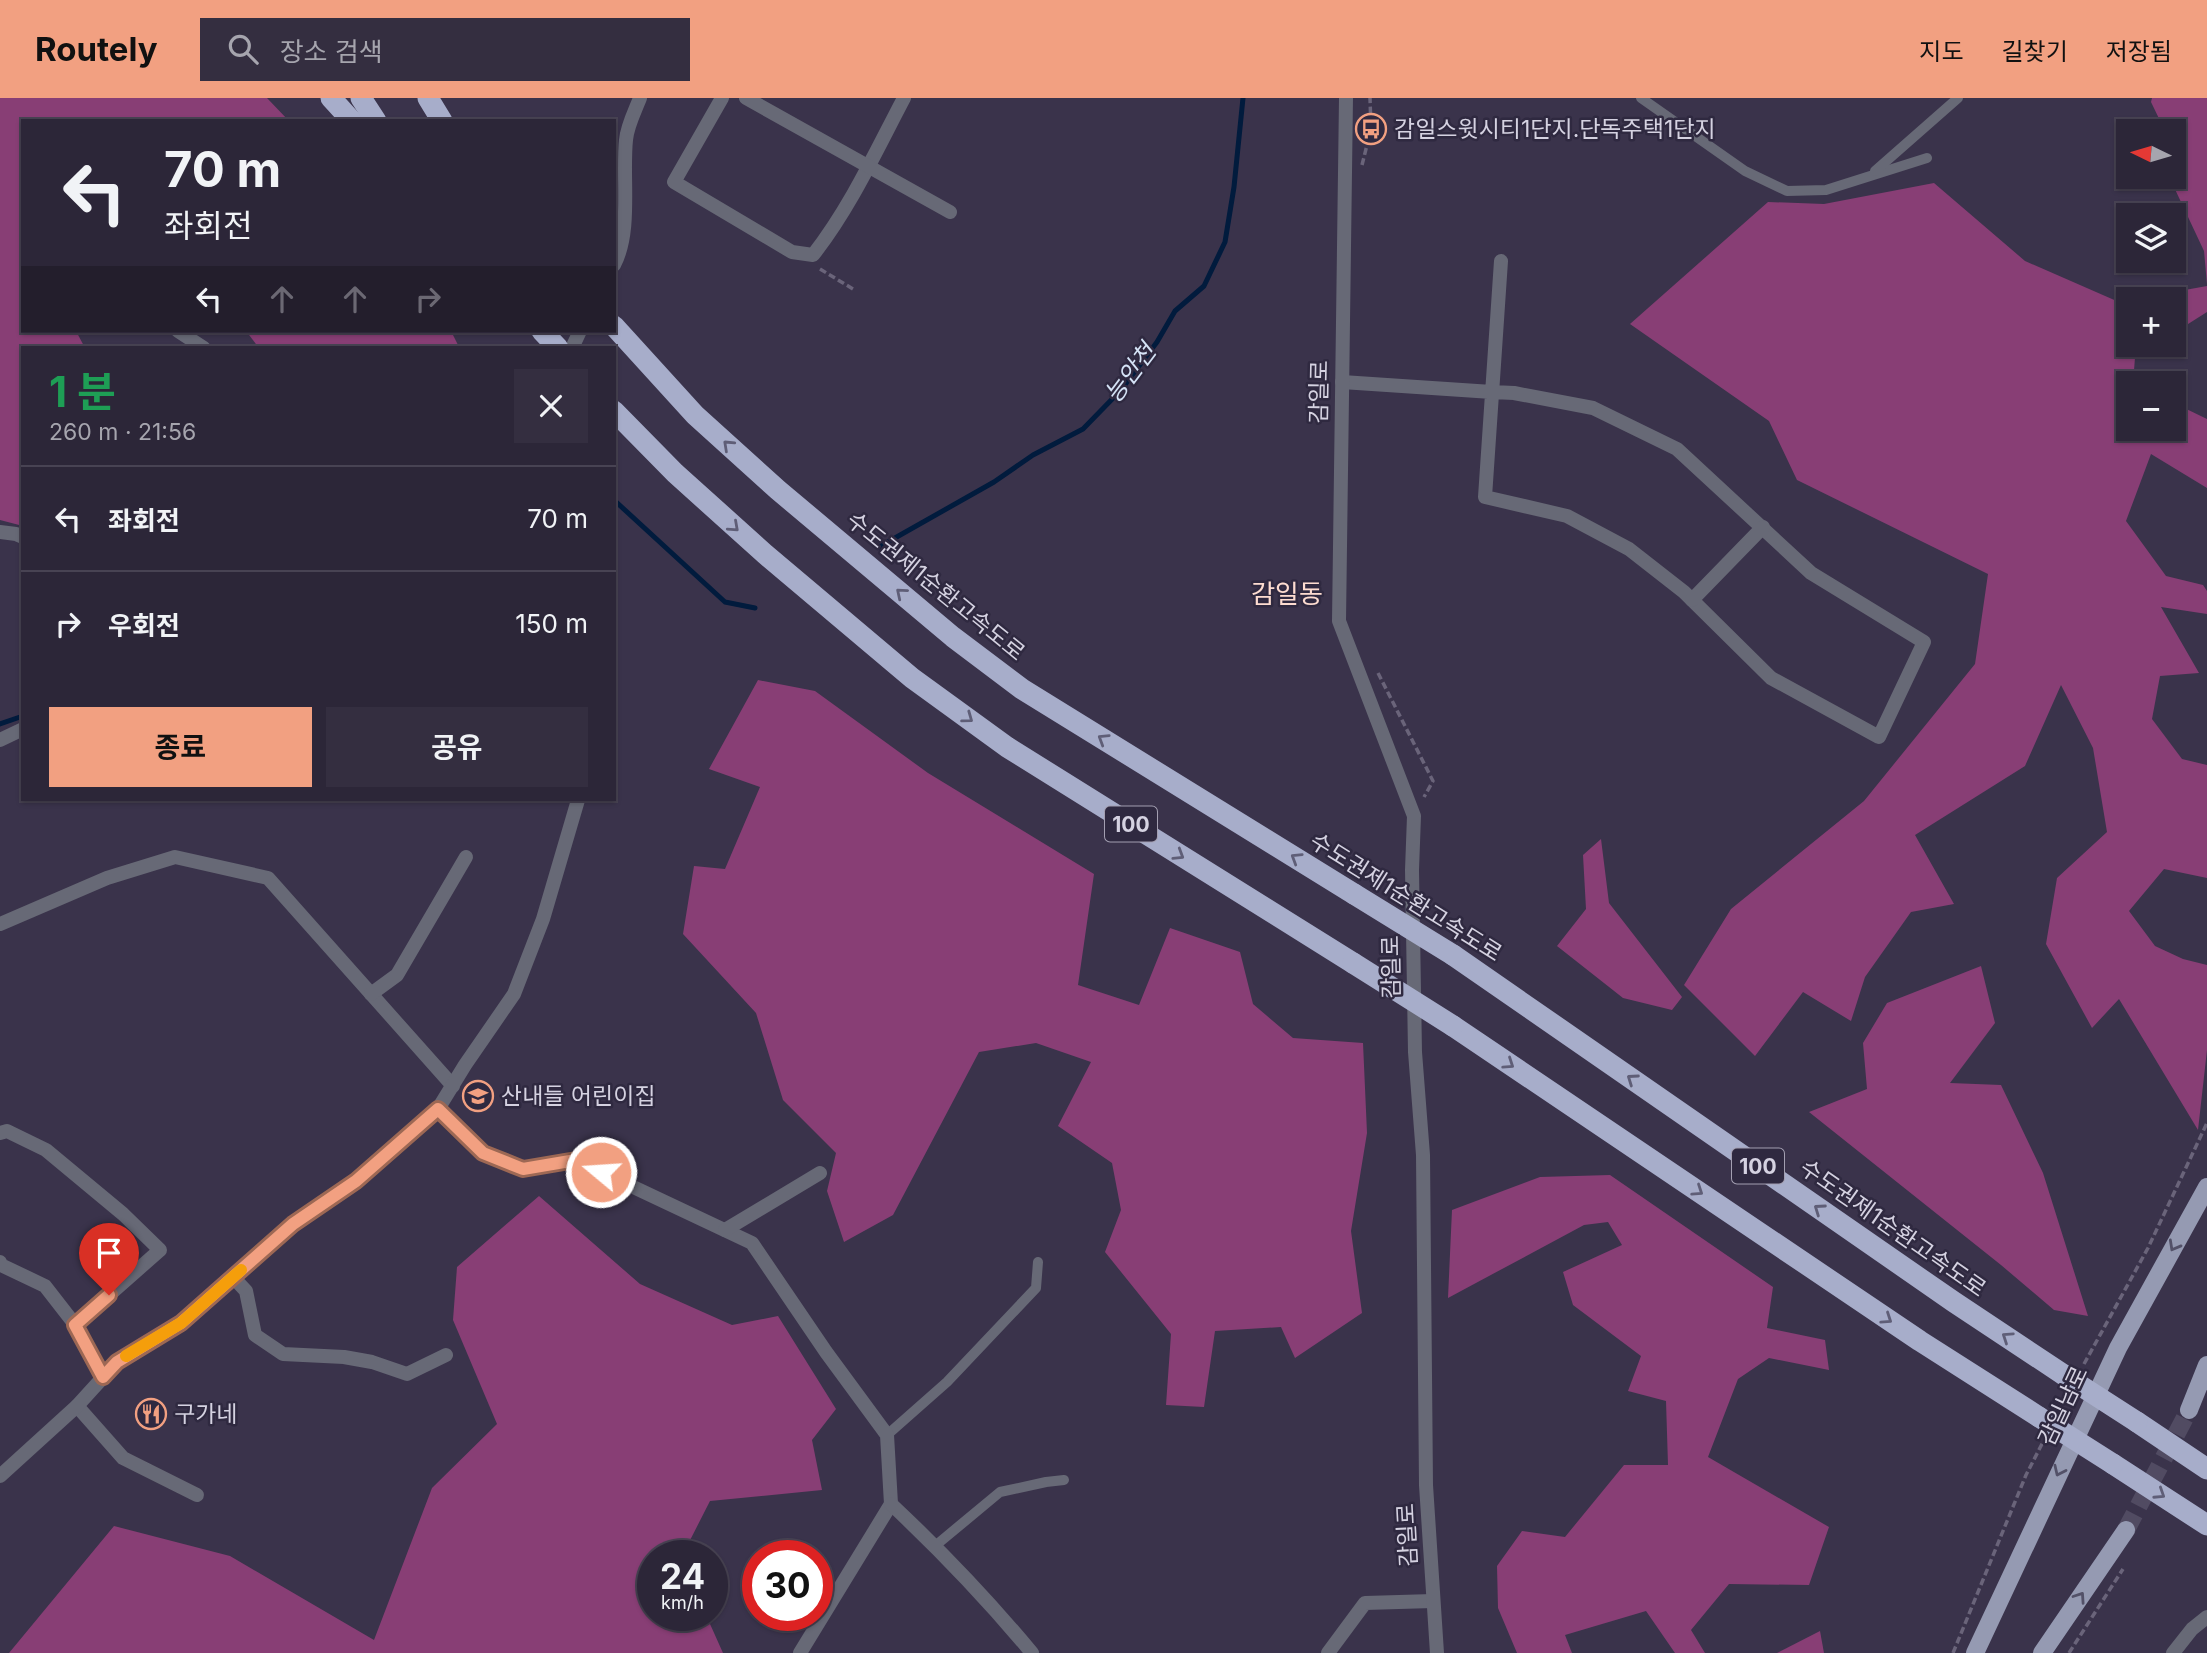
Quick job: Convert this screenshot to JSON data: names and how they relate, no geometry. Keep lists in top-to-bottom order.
{
  "streets": {
    "highway": ["수도권제1순환고속도로", "100"],
    "main road": ["감일남로"],
    "street": ["감일로"]
  },
  "districts": ["감일동"],
  "water": ["능안천"],
  "places": {
    "bus stop": ["감일스윗시티1단지.단독주택1단지"],
    "school or university": ["산내들 어린이집"],
    "restaurant": ["구가네"]
  },
  "north": "left",
  "page": {
    "header": "Routely",
    "search": "장소 검색",
    "nav": ["지도", "길찾기", "저장됨"],
    "map_buttons": ["+", "−"],
    "turn": ["70 m", "좌회전"],
    "heading": ["1 분", "260 m · 21:56"],
    "list": [
      {
        "name": "좌회전",
        "value": "70 m"
      },
      {
        "name": "우회전",
        "value": "150 m"
      }
    ],
    "buttons": ["종료", "공유"],
    "speed": "24 km/h",
    "limit": "30"
  }
}
